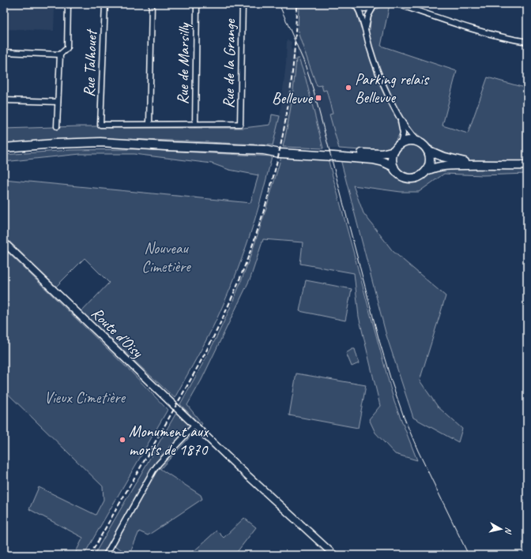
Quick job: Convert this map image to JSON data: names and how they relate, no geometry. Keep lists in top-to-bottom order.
{
  "streets": {
    "street": [
      "Rue Talhouet",
      "Rue de Marsilly",
      "Rue de la Grange",
      "Route d'Oisy"
    ]
  },
  "crossings": [
    ["Rue de Marsilly", "Rue de la Grange"]
  ],
  "parks": ["Nouveau Cimetière", "Vieux Cimetière"],
  "places": {
    "other": ["Parking relais Bellevue", "Monument aux morts de 1870"],
    "transit": ["Bellevue"]
  },
  "north": "right"
}
